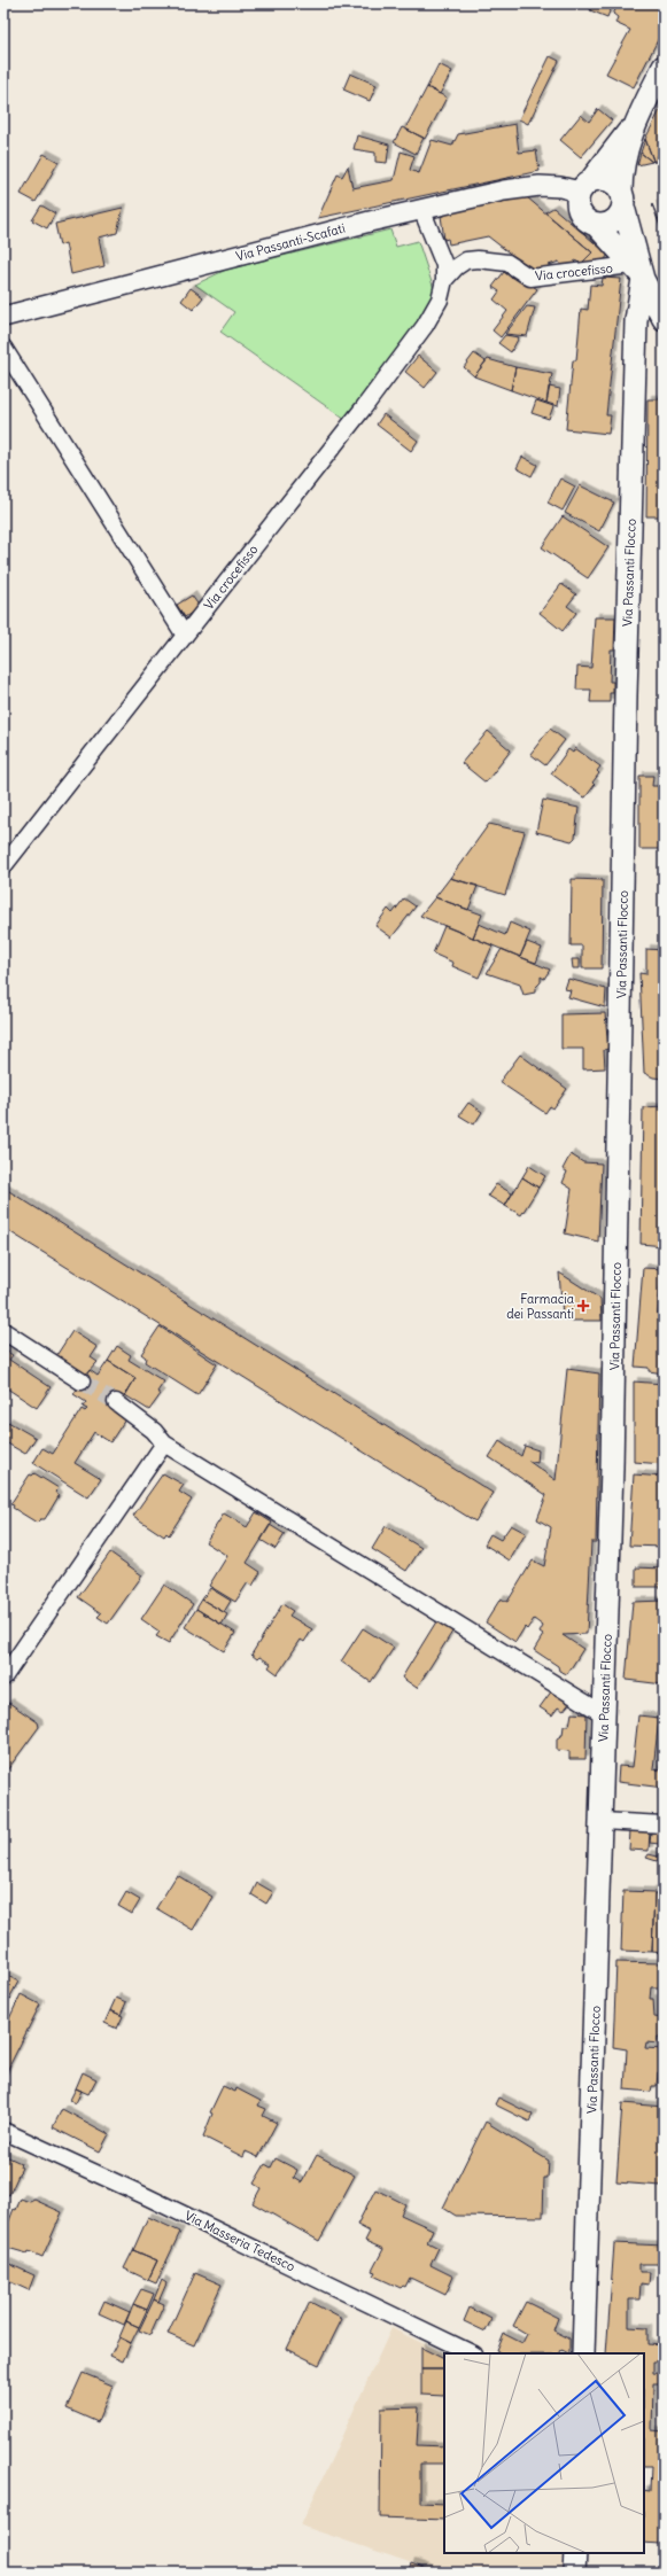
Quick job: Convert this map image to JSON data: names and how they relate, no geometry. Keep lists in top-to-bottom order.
{
  "streets": {
    "main road": ["Via Passanti Flocco"],
    "street": ["Via Passanti-Scafati", "Via crocefisso", "Via Masseria Tedesco"]
  },
  "crossings": [
    ["Via Passanti-Scafati", "Via crocefisso"],
    ["Via crocefisso", "Via Passanti Flocco"]
  ],
  "places": {
    "health": ["Farmacia dei Passanti"]
  }
}
